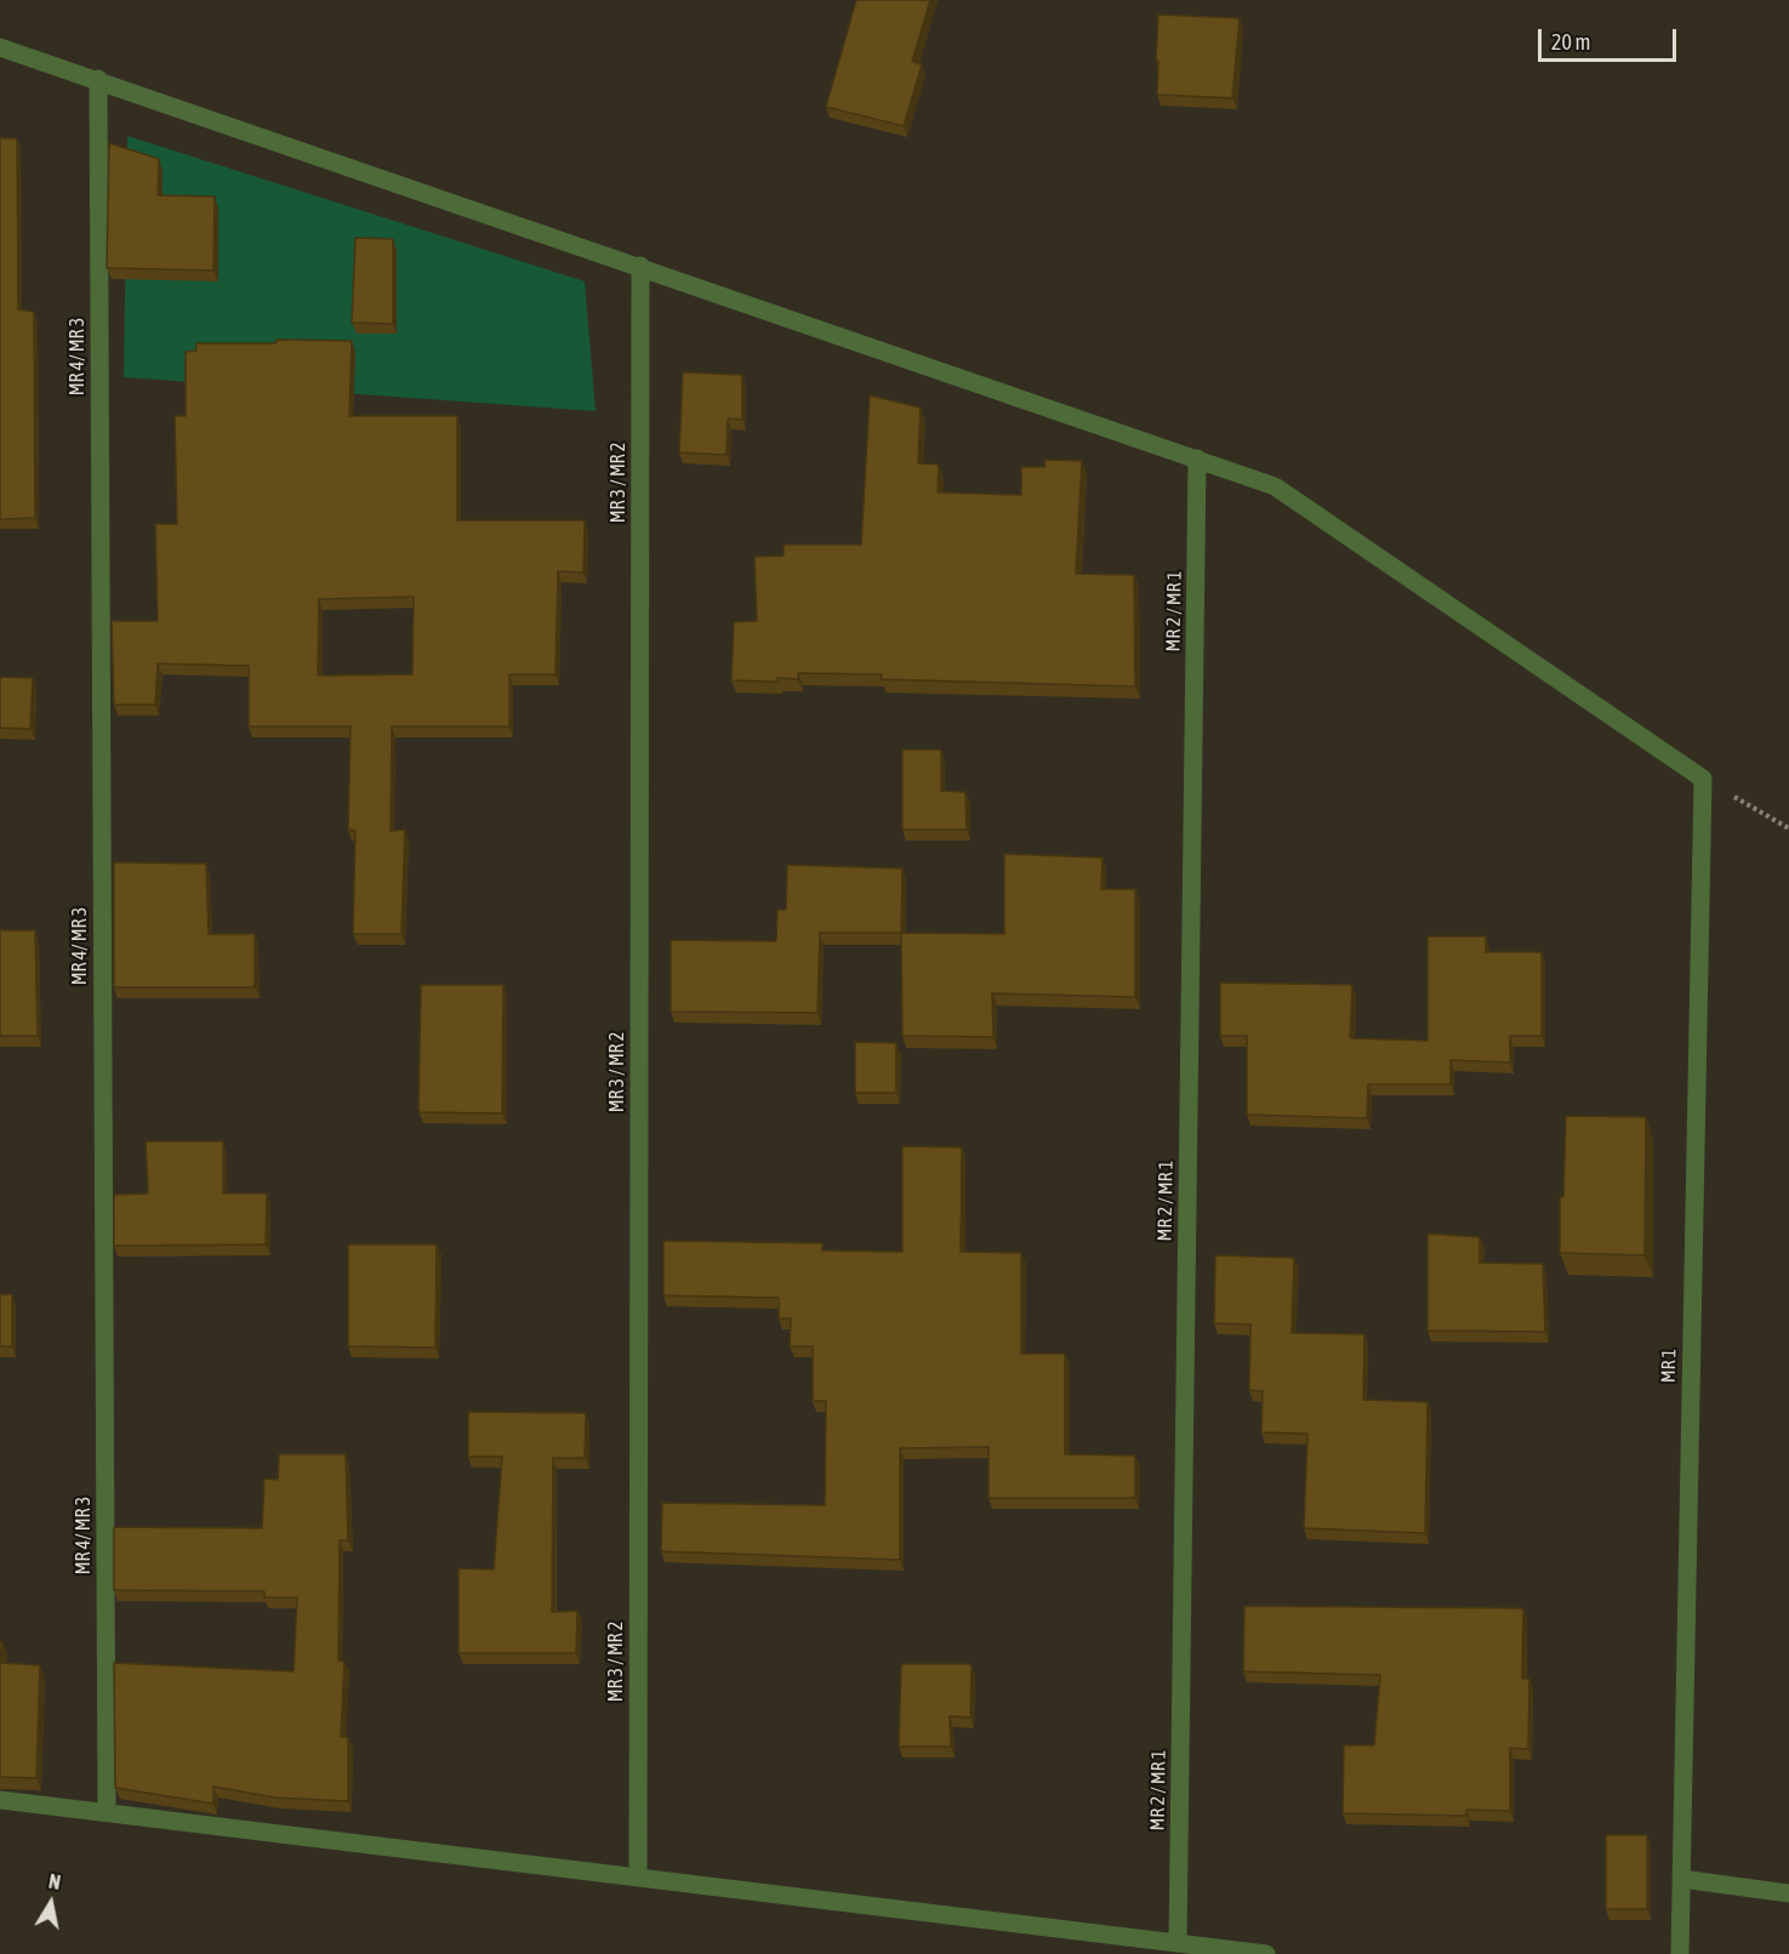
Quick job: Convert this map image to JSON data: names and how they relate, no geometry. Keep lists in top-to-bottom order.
{
  "streets": {
    "street": [
      "MR 4/ MR 3",
      "MR 3 / MR 2",
      "MR 2 / MR 1",
      "MR 1"
    ]
  },
  "scale_bar": "20 m",
  "north": "top"
}
